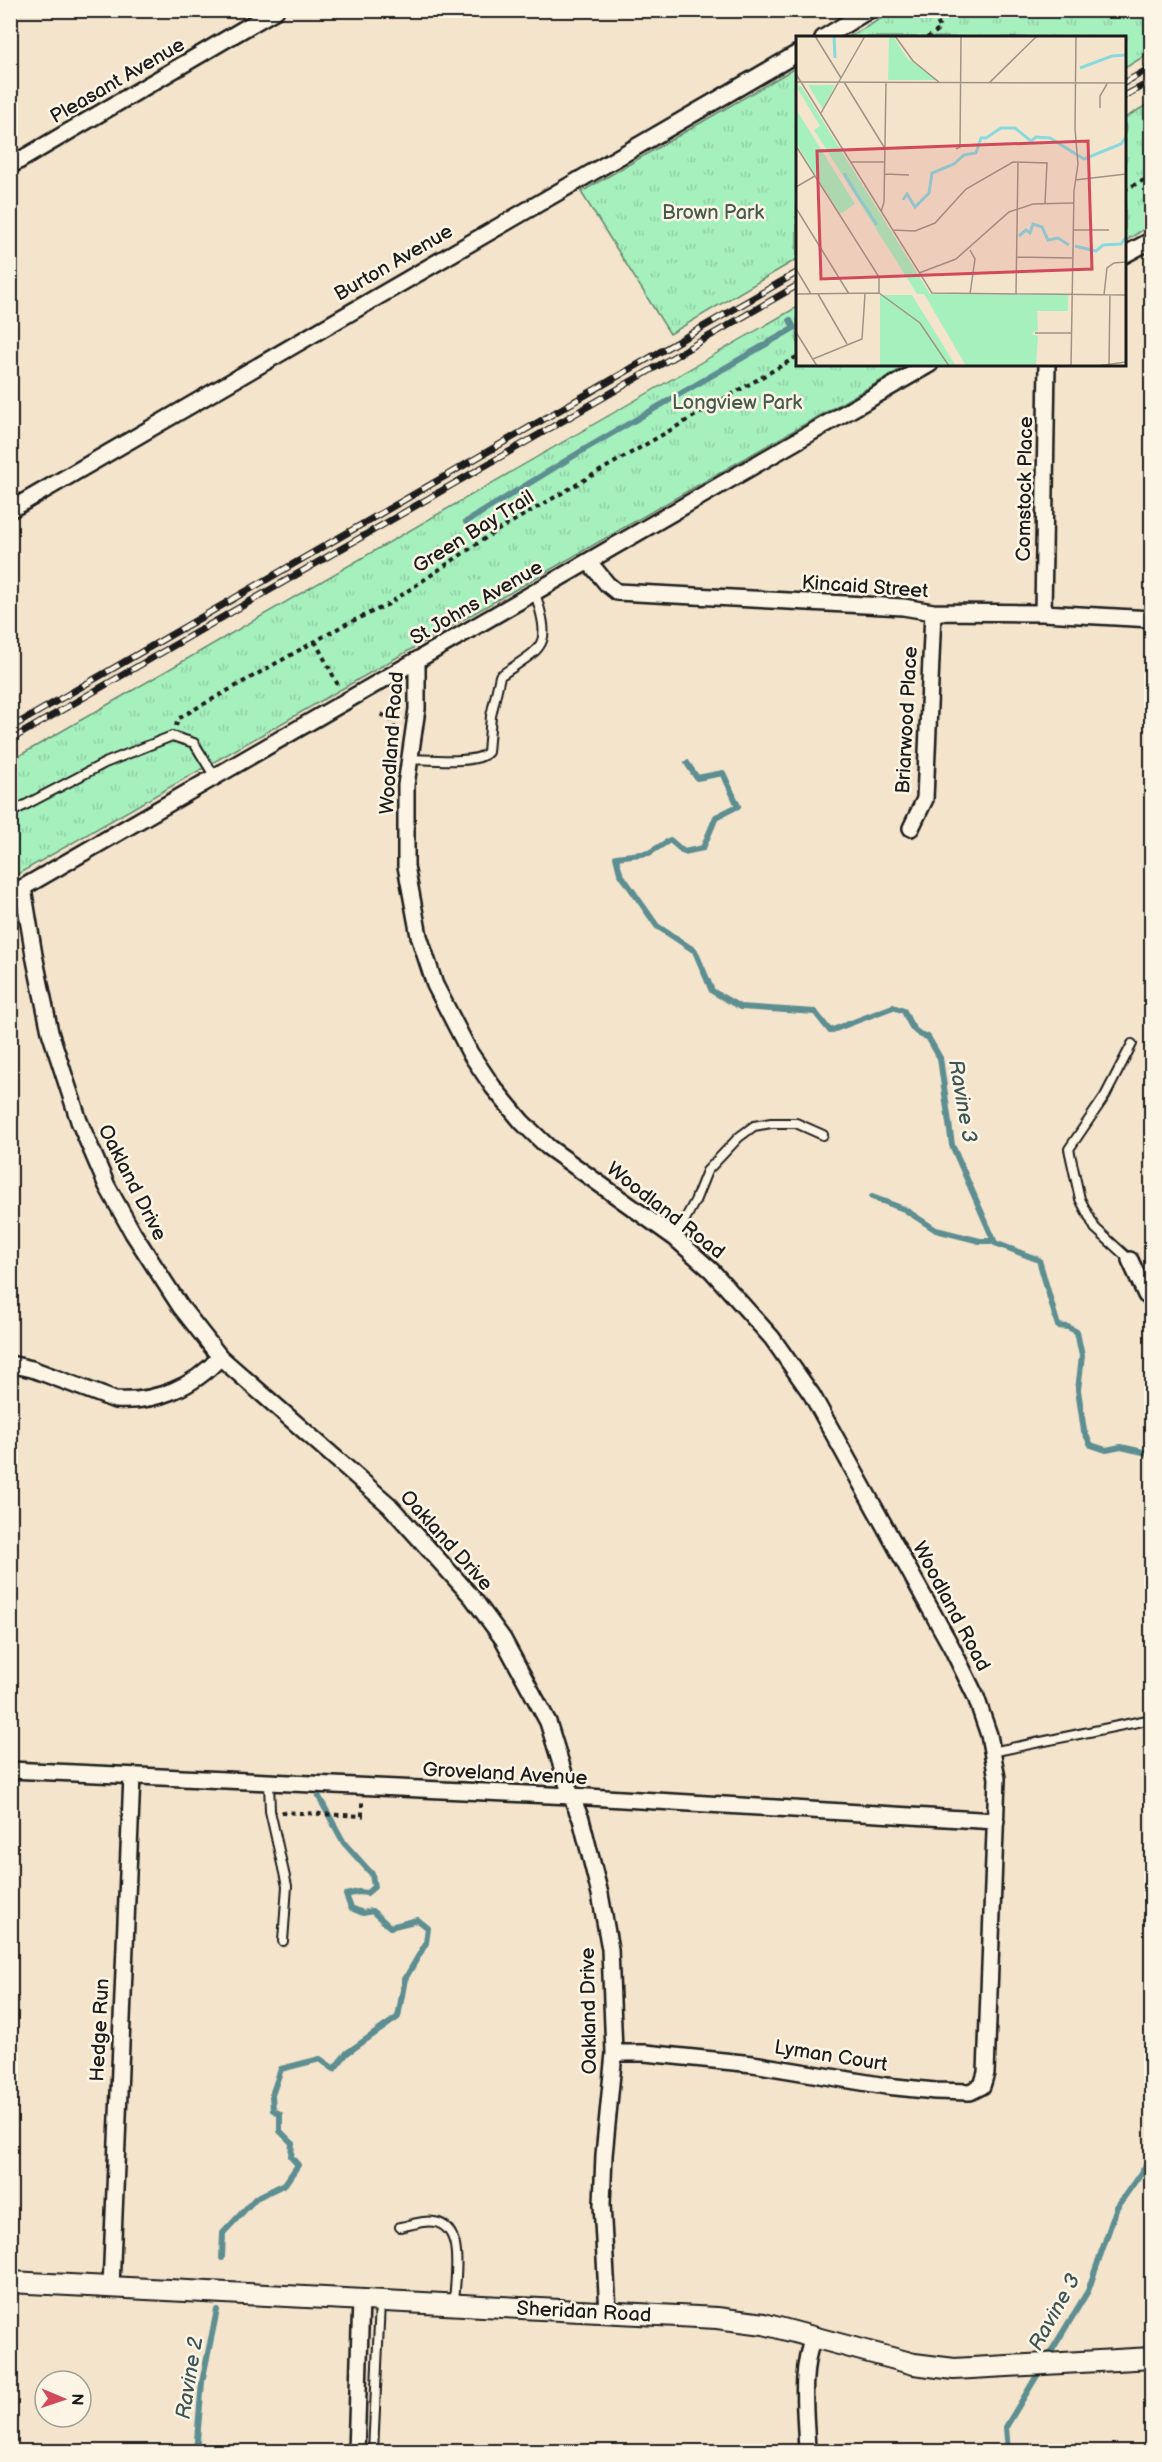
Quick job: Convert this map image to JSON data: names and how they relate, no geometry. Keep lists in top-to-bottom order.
{
  "streets": {
    "street": [
      "Pleasant Avenue",
      "Burton Avenue",
      "Comstock Place",
      "Kincaid Street",
      "St Johns Avenue",
      "Briarwood Place",
      "Woodland Road",
      "Oakland Drive",
      "Groveland Avenue",
      "Hedge Run",
      "Lyman Court",
      "Sheridan Road"
    ],
    "path": ["Green Bay Trail"]
  },
  "crossings": [
    ["Comstock Place", "Kincaid Street"],
    ["Kincaid Street", "St Johns Avenue"],
    ["Kincaid Street", "Briarwood Place"],
    ["St Johns Avenue", "Woodland Road"],
    ["St Johns Avenue", "Oakland Drive"],
    ["Woodland Road", "Groveland Avenue"],
    ["Woodland Road", "Lyman Court"],
    ["Oakland Drive", "Groveland Avenue"],
    ["Oakland Drive", "Lyman Court"],
    ["Oakland Drive", "Sheridan Road"],
    ["Groveland Avenue", "Hedge Run"],
    ["Hedge Run", "Sheridan Road"]
  ],
  "water": ["Ravine 3", "Ravine 2"],
  "parks": ["Brown Park", "Longview Park"],
  "north": "right"
}
